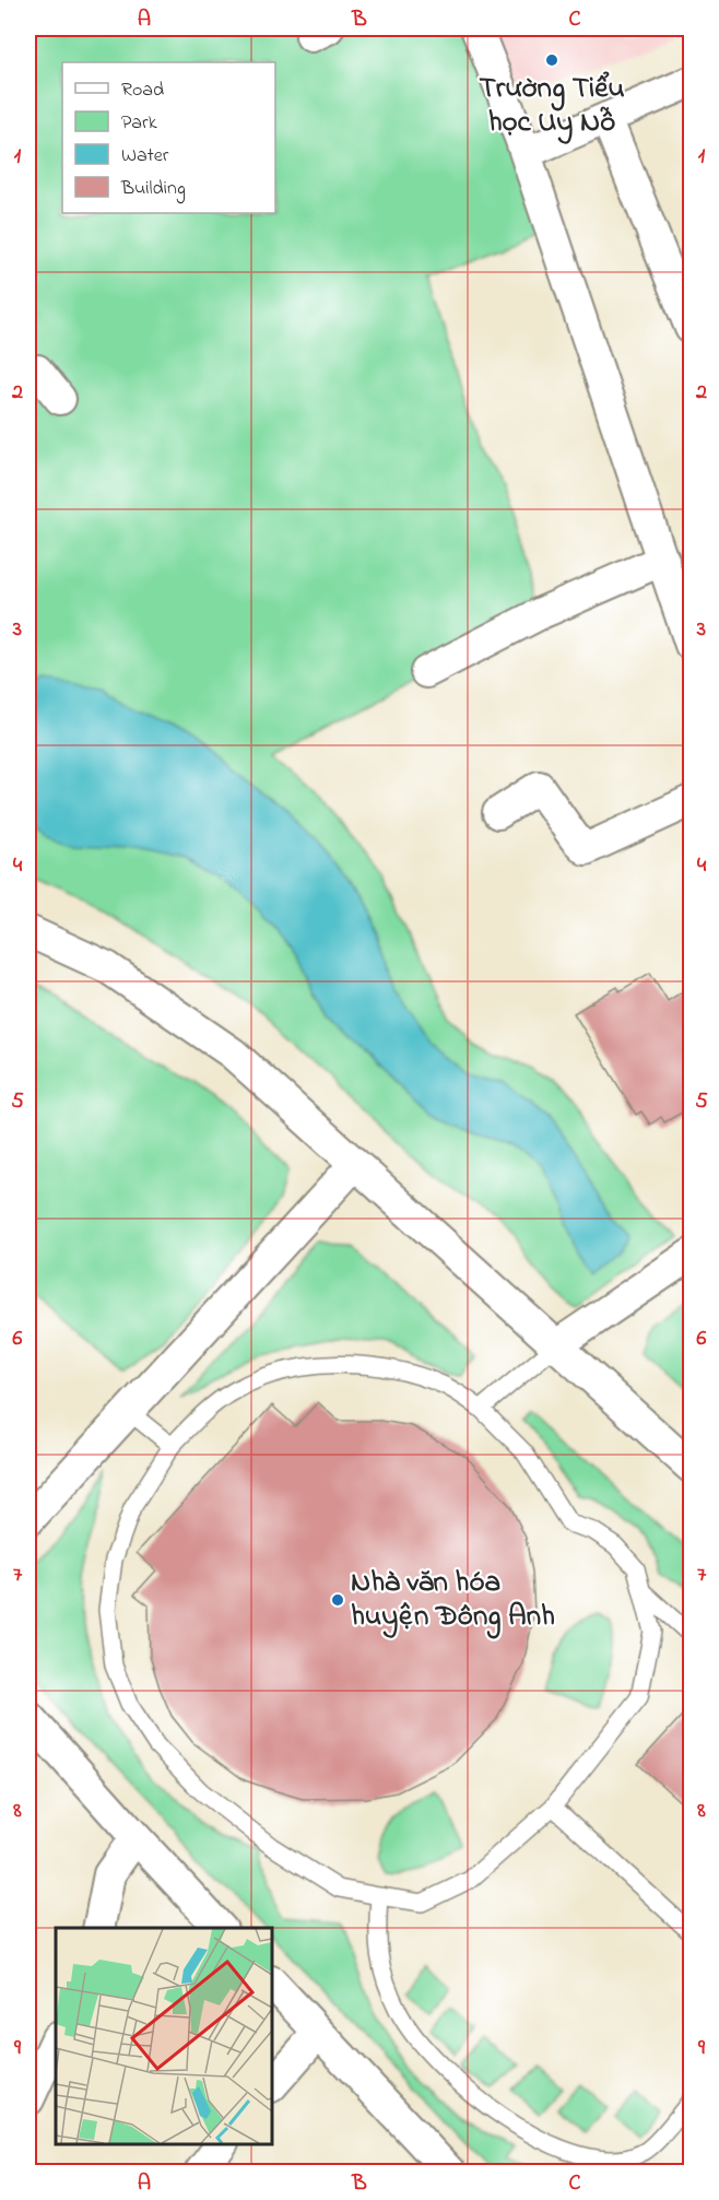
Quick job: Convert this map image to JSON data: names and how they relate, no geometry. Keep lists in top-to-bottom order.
{
  "places": ["Trường Tiểu học Uy Nỗ", "Nhà văn hóa huyện Đông Anh"],
  "legend": [
    "Road",
    "Park",
    "Water",
    "Building"
  ],
  "grid": {
    "columns": ["A", "B", "C"],
    "rows": [
      "1",
      "2",
      "3",
      "4",
      "5",
      "6",
      "7",
      "8",
      "9"
    ]
  }
}
